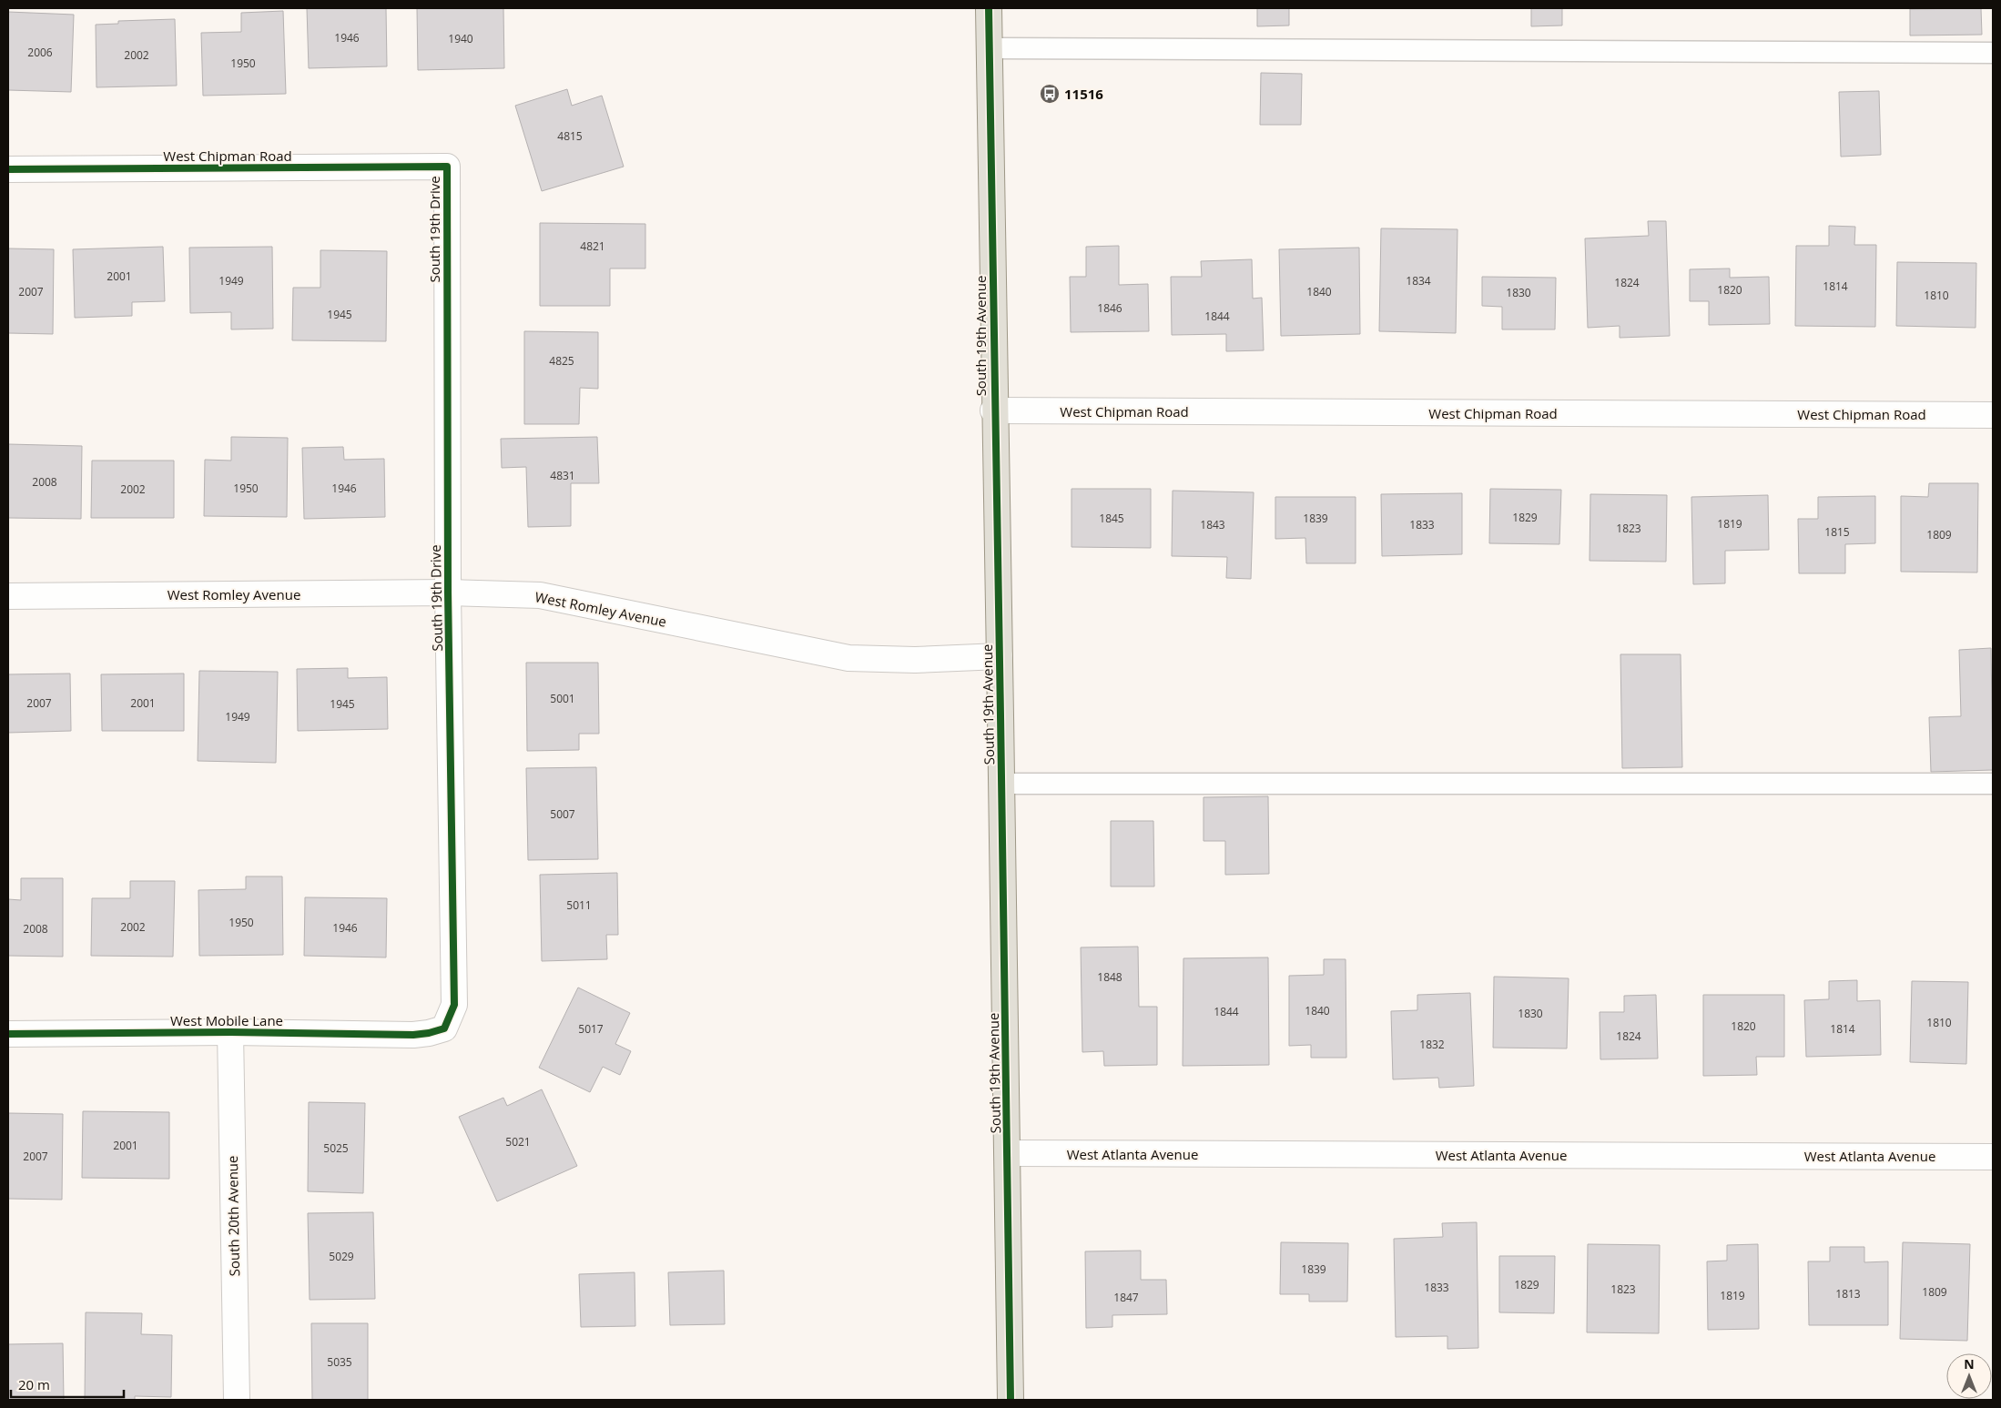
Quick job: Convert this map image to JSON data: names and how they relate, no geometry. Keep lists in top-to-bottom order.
{
  "streets": {
    "main road": ["South 19th Avenue"],
    "street": [
      "West Chipman Road",
      "South 19th Drive",
      "West Romley Avenue",
      "West Mobile Lane",
      "West Atlanta Avenue",
      "South 20th Avenue"
    ]
  },
  "crossings": [
    ["West Chipman Road", "South 19th Drive"],
    ["West Chipman Road", "South 19th Avenue"],
    ["South 19th Drive", "West Romley Avenue"],
    ["South 19th Drive", "West Mobile Lane"],
    ["South 19th Avenue", "West Romley Avenue"],
    ["South 19th Avenue", "West Atlanta Avenue"],
    ["West Mobile Lane", "South 20th Avenue"]
  ],
  "places": {
    "bus stop": ["11516"]
  },
  "house_numbers": [
    "1946",
    "1940",
    "2006",
    "2002",
    "1950",
    "4815",
    "4821",
    "2001",
    "1949",
    "1834",
    "1824",
    "1814",
    "1820",
    "2007",
    "1840",
    "1830",
    "1810",
    "1846",
    "1945",
    "1844",
    "4825",
    "4831",
    "2008",
    "1950",
    "1946",
    "2002",
    "1829",
    "1845",
    "1839",
    "1819",
    "1843",
    "1833",
    "1823",
    "1815",
    "1809",
    "5001",
    "2007",
    "2001",
    "1945",
    "1949",
    "5007",
    "5011",
    "1950",
    "2002",
    "1946",
    "2008",
    "1848",
    "1840",
    "1844",
    "1830",
    "1810",
    "1820",
    "5017",
    "1814",
    "1824",
    "1832",
    "5021",
    "2001",
    "5025",
    "2007",
    "5029",
    "1839",
    "1829",
    "1833",
    "1823",
    "1809",
    "1813",
    "1819",
    "1847",
    "5035"
  ],
  "scale_bar": "20 m",
  "north": "top"
}
